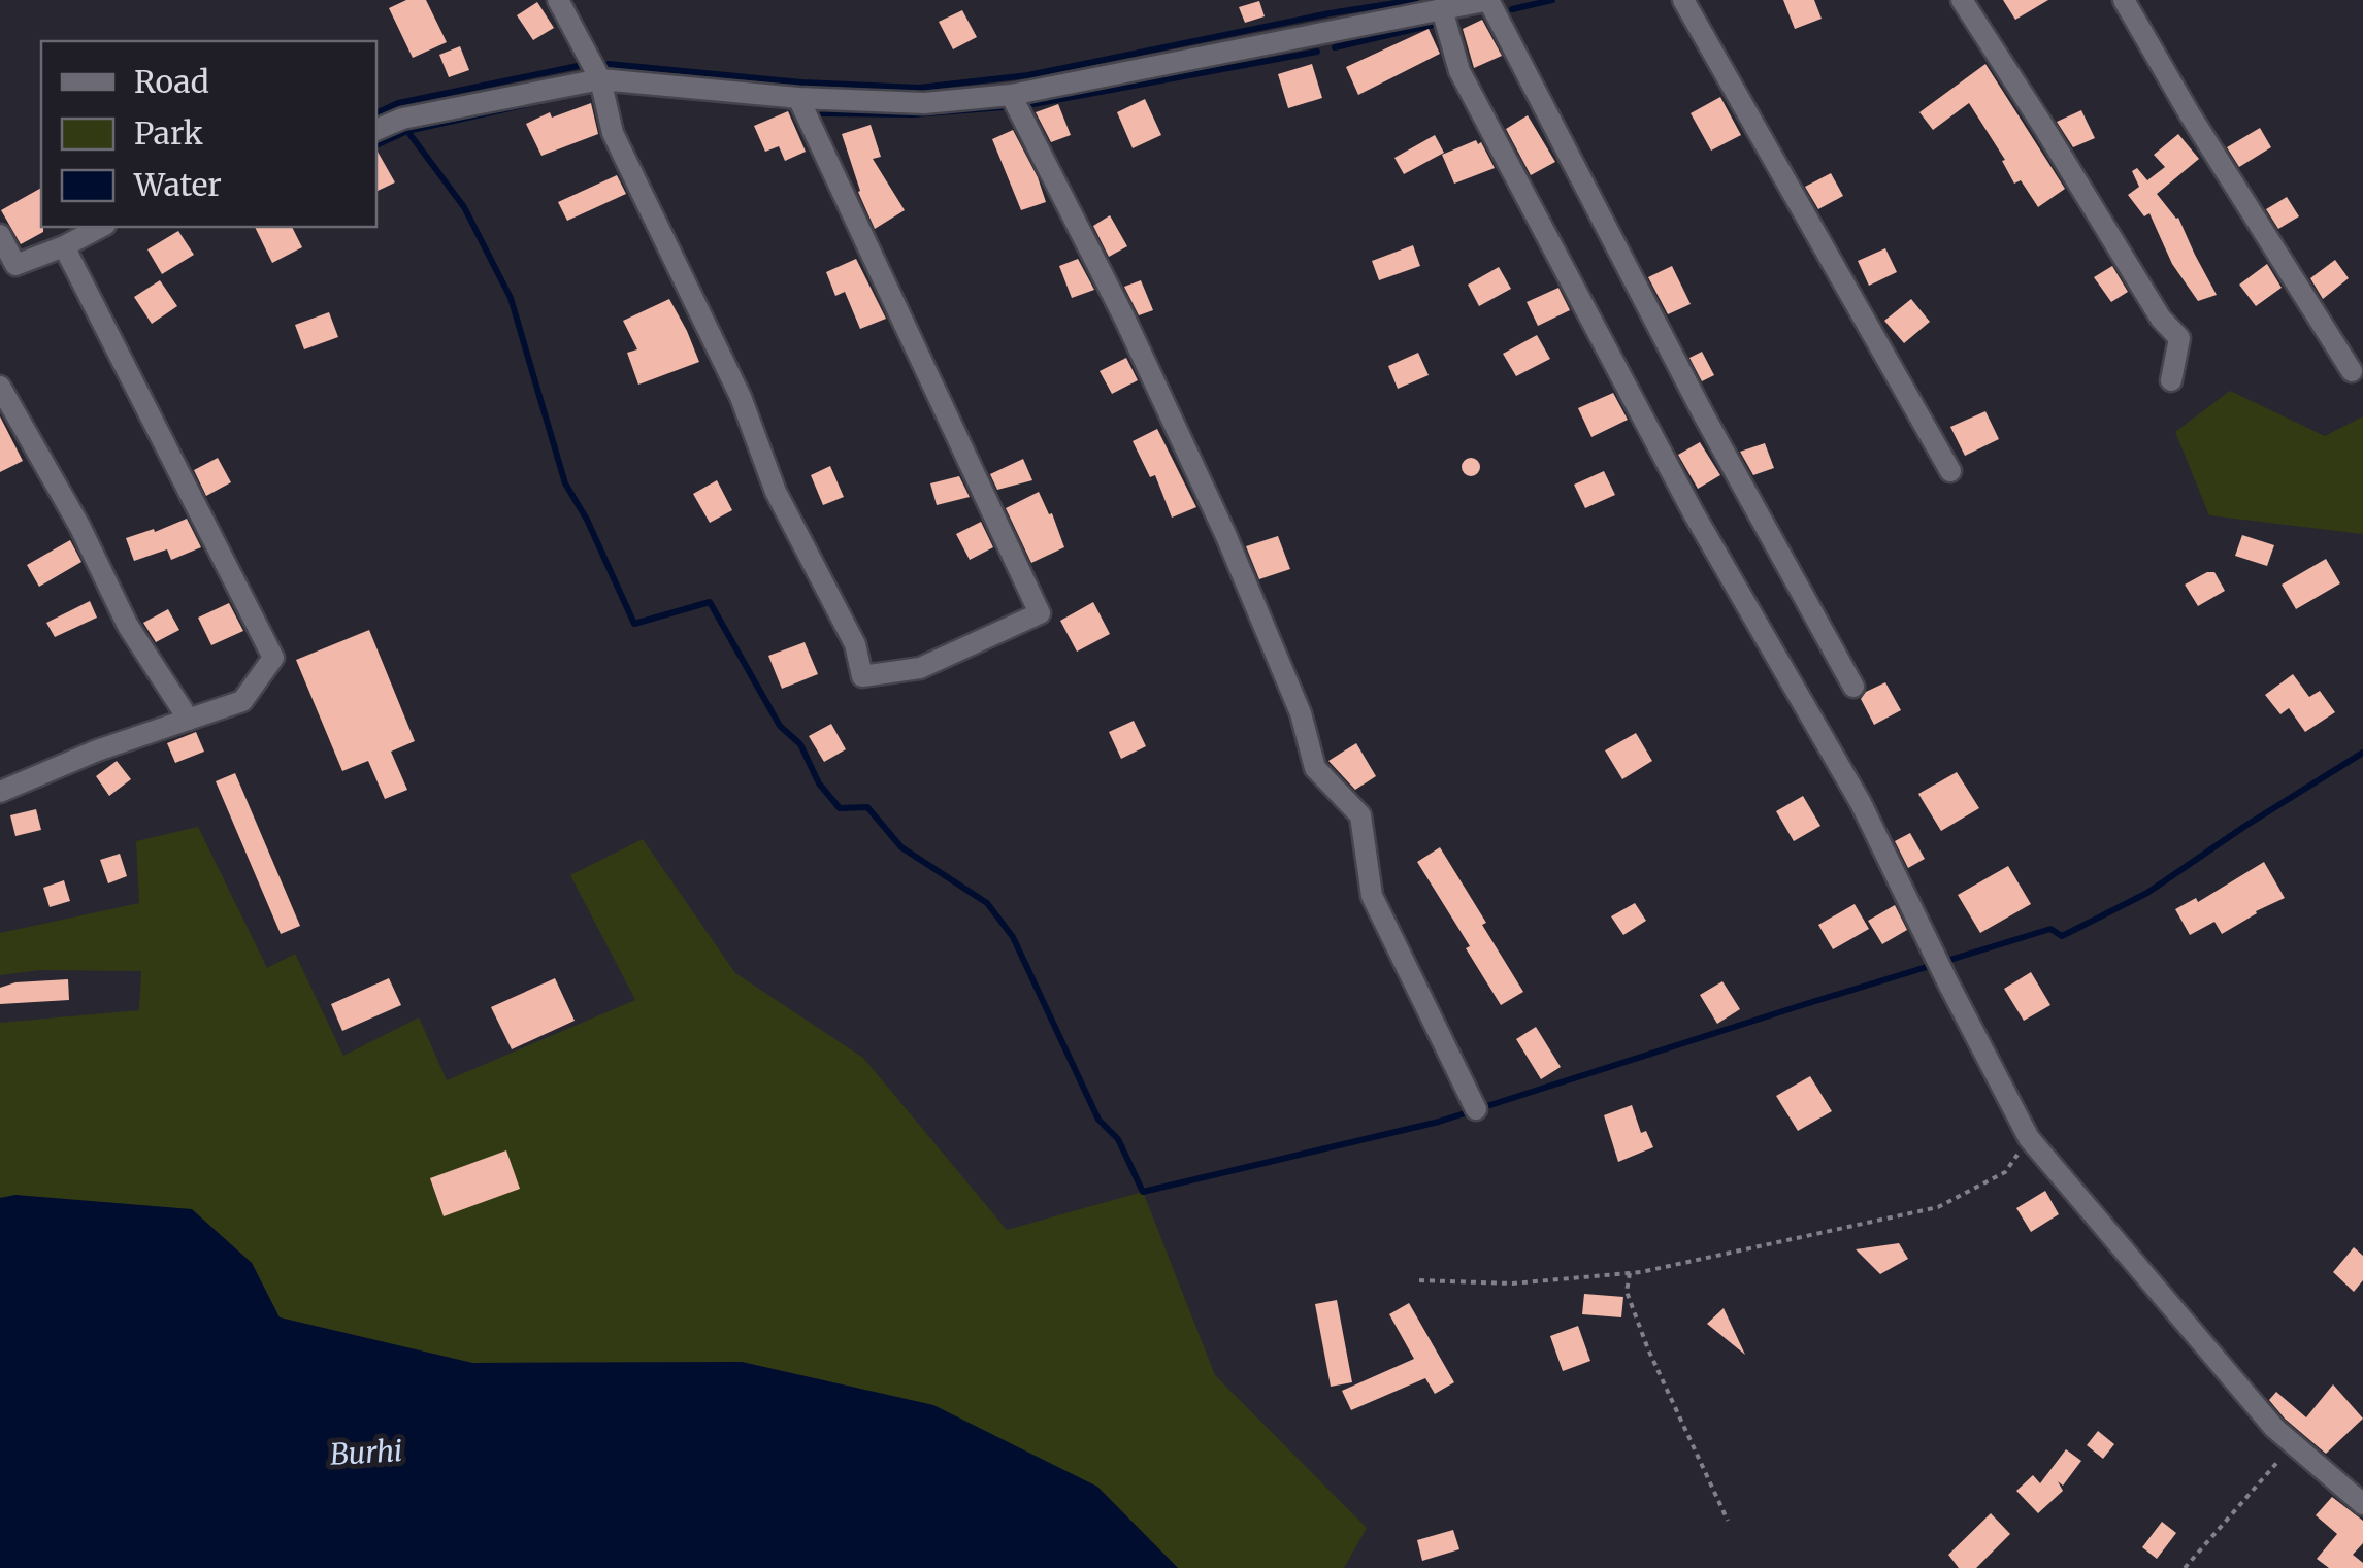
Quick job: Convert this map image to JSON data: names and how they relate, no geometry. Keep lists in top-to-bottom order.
{
  "water": ["Burhi"],
  "legend": ["Road", "Park", "Water"]
}
